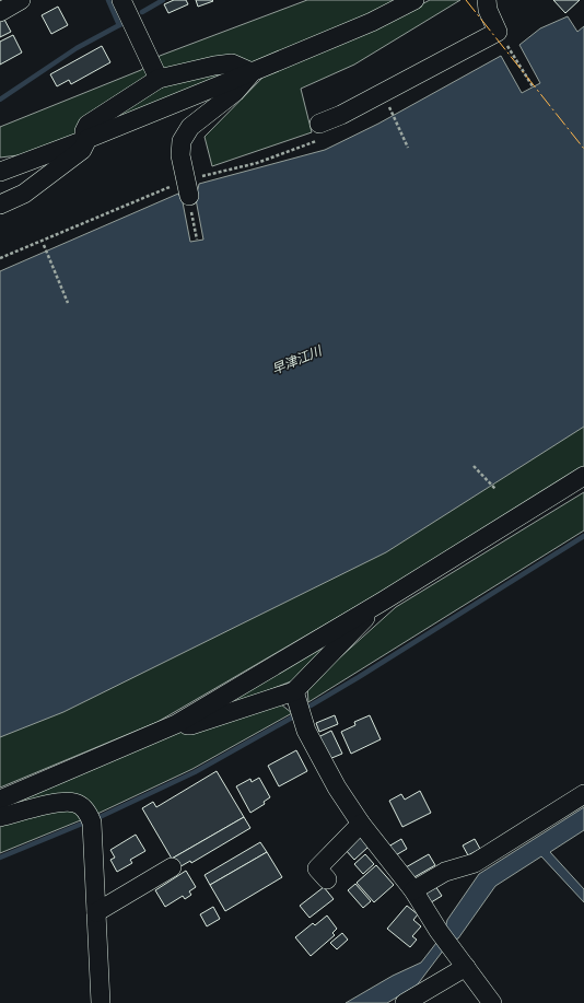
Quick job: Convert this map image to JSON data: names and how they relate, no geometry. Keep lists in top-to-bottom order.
{
  "water": ["早津江川"]
}
